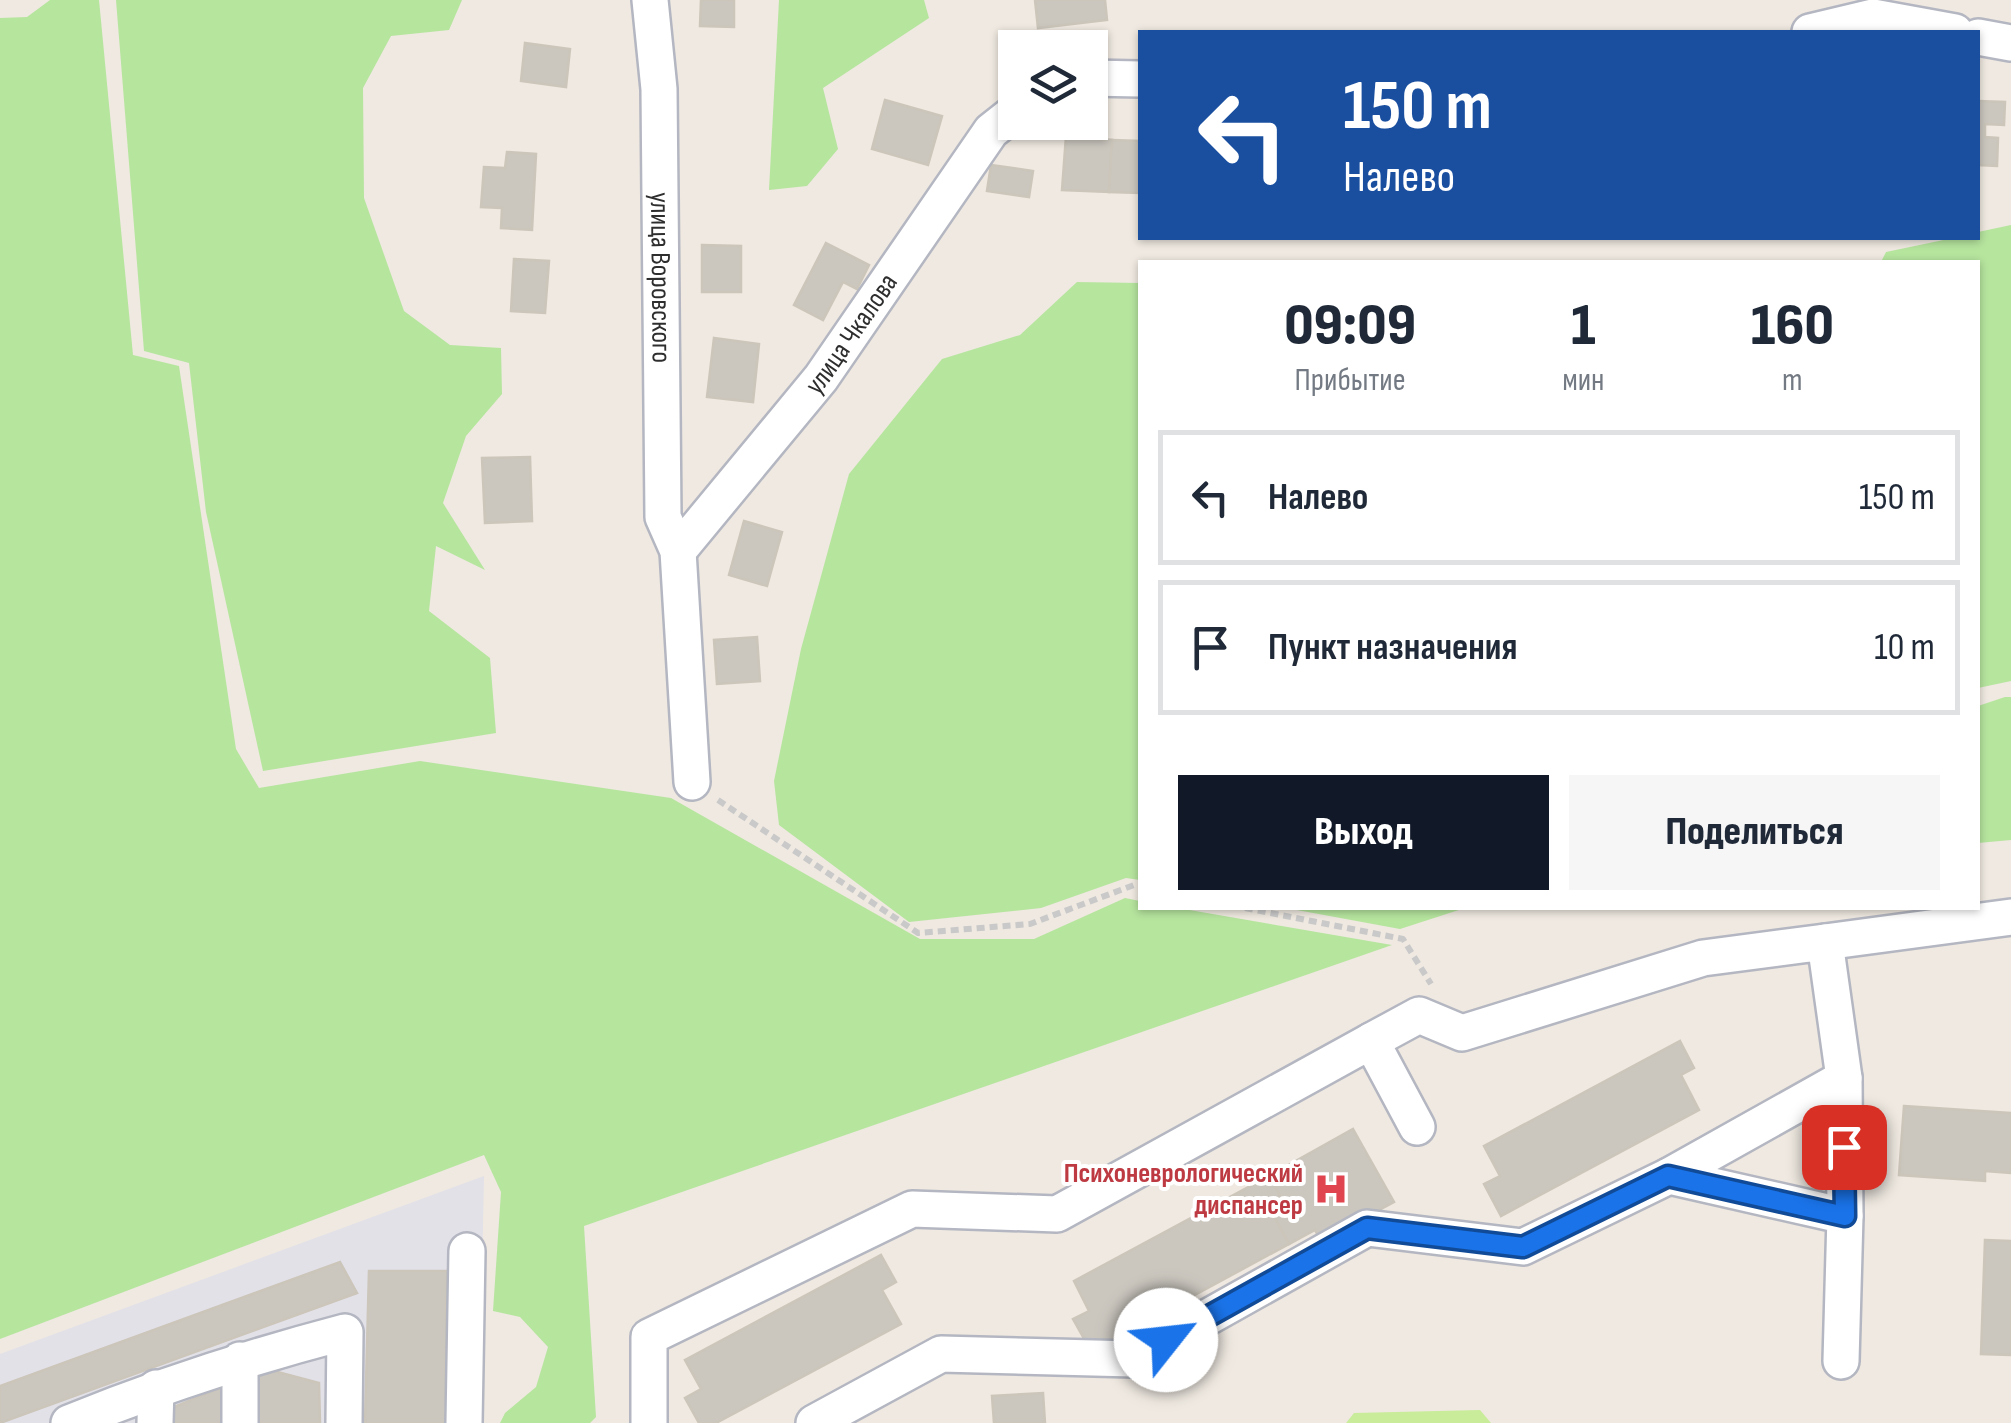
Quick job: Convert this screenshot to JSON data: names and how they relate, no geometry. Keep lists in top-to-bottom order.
{
  "streets": {
    "street": ["улица Воровского", "улица Чкалова"]
  },
  "crossings": [
    ["улица Воровского", "улица Чкалова"]
  ],
  "places": {
    "hospital": ["Психоневрологический диспансер"]
  },
  "page": {
    "turn": ["150 m", "Налево"],
    "eta": [
      "09:09",
      "Прибытие",
      "1",
      "мин",
      "160",
      "m"
    ],
    "list": [
      {
        "name": "Налево",
        "value": "150 m"
      },
      {
        "name": "Пункт назначения",
        "value": "10 m"
      }
    ],
    "buttons": ["Выход", "Поделиться"]
  }
}
